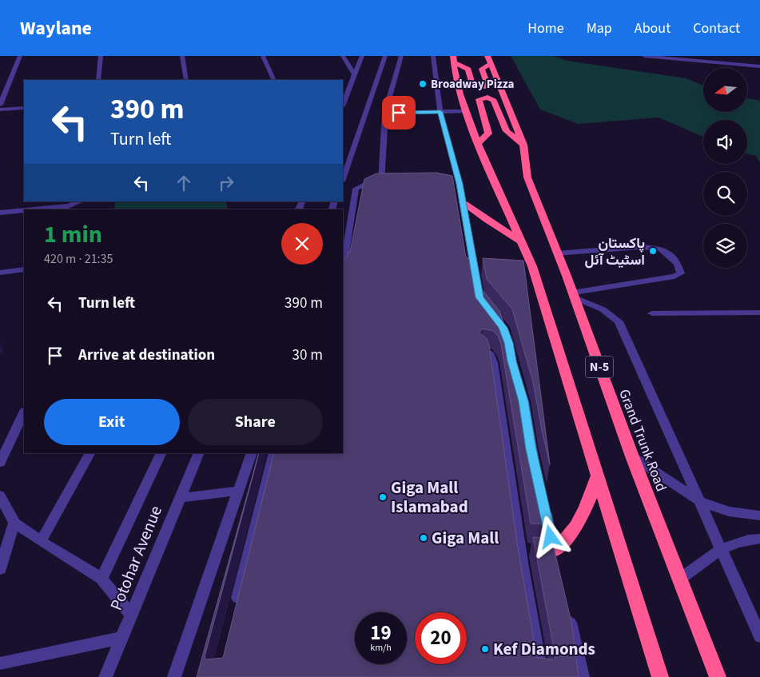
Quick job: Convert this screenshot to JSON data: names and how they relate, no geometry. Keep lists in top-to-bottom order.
{
  "streets": {
    "highway": ["N-5", "Grand Trunk Road"],
    "street": ["Potohar Avenue"]
  },
  "places": [
    "Broadway Pizza",
    "پاکستان اسٹیٹ آئل",
    "Giga Mall Islamabad",
    "Giga Mall",
    "Kef Diamonds"
  ],
  "north": "left",
  "page": {
    "header": "Waylane",
    "nav": [
      "Home",
      "Map",
      "About",
      "Contact"
    ],
    "turn": ["390 m", "Turn left"],
    "heading": ["1 min", "420 m · 21:35"],
    "list": [
      {
        "name": "Turn left",
        "value": "390 m"
      },
      {
        "name": "Arrive at destination",
        "value": "30 m"
      }
    ],
    "buttons": ["Exit", "Share"],
    "speed": "19 km/h",
    "limit": "20"
  }
}
